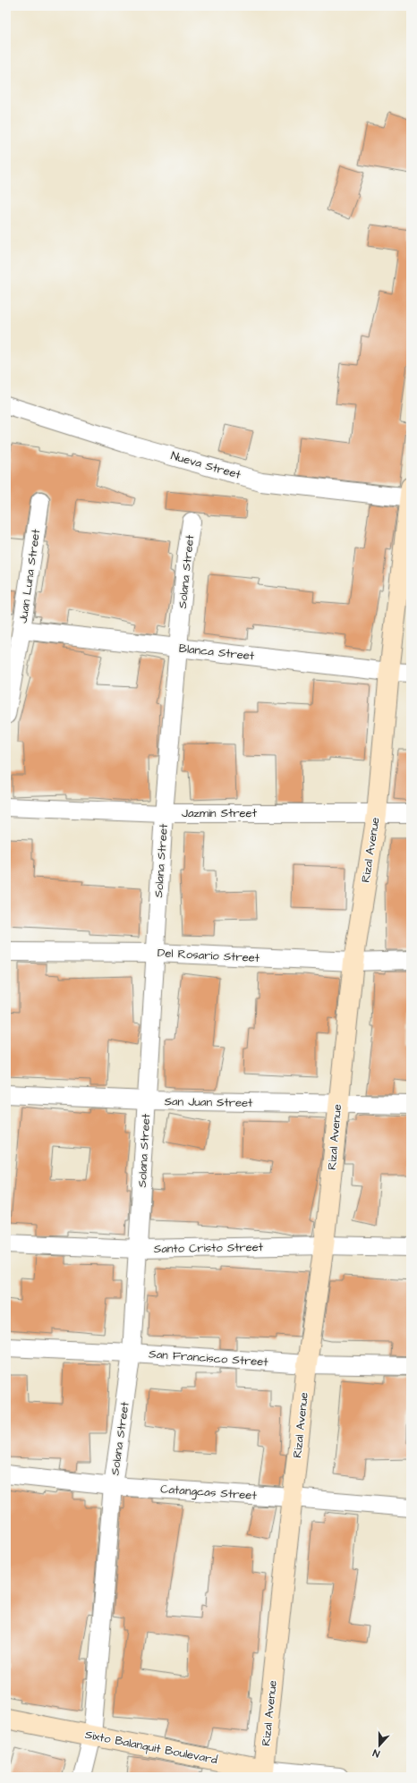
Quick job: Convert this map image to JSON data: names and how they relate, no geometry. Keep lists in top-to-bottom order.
{
  "streets": {
    "street": [
      "Nueva Street",
      "Solana Street",
      "Juan Luna Street",
      "Blanca Street",
      "Jazmin Street",
      "Rizal Avenue",
      "Del Rosario Street",
      "San Juan Street",
      "Santo Cristo Street",
      "San Francisco Street",
      "Catangcas Street",
      "Sixto Balanquit Boulevard"
    ]
  },
  "crossings": [
    ["Nueva Street", "Rizal Avenue"],
    ["Solana Street", "Blanca Street"],
    ["Solana Street", "Jazmin Street"],
    ["Solana Street", "Del Rosario Street"],
    ["Solana Street", "San Juan Street"],
    ["Solana Street", "Santo Cristo Street"],
    ["Solana Street", "San Francisco Street"],
    ["Solana Street", "Catangcas Street"],
    ["Solana Street", "Sixto Balanquit Boulevard"],
    ["Juan Luna Street", "Blanca Street"],
    ["Blanca Street", "Rizal Avenue"],
    ["Jazmin Street", "Rizal Avenue"],
    ["Rizal Avenue", "Del Rosario Street"],
    ["Rizal Avenue", "San Juan Street"],
    ["Rizal Avenue", "Santo Cristo Street"],
    ["Rizal Avenue", "San Francisco Street"],
    ["Rizal Avenue", "Catangcas Street"],
    ["Rizal Avenue", "Sixto Balanquit Boulevard"]
  ],
  "north": "bottom"
}
